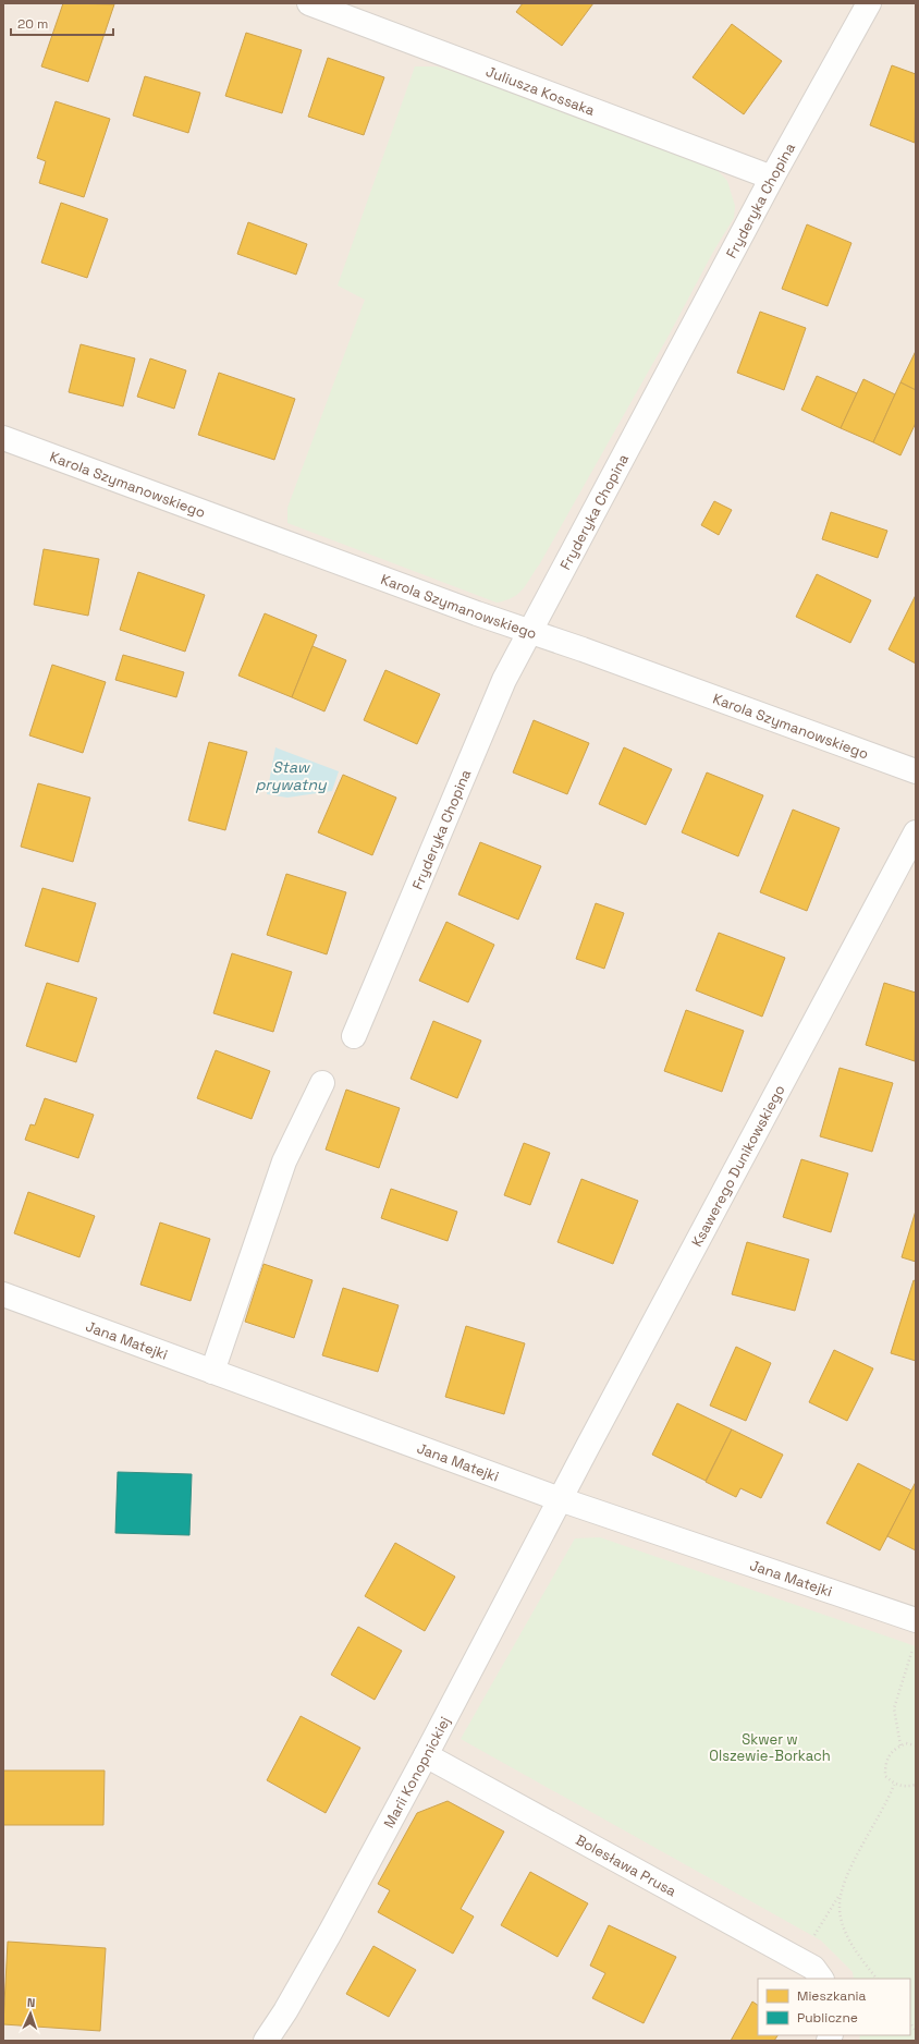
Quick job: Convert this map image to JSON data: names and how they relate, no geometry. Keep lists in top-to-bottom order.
{
  "streets": {
    "street": [
      "Juliusza Kossaka",
      "Fryderyka Chopina",
      "Karola Szymanowskiego",
      "Ksawerego Dunikowskiego",
      "Jana Matejki",
      "Marii Konopnickiej",
      "Bolesława Prusa"
    ]
  },
  "crossings": [
    ["Juliusza Kossaka", "Fryderyka Chopina"],
    ["Fryderyka Chopina", "Karola Szymanowskiego"],
    ["Ksawerego Dunikowskiego", "Jana Matejki"],
    ["Ksawerego Dunikowskiego", "Marii Konopnickiej"],
    ["Jana Matejki", "Marii Konopnickiej"],
    ["Marii Konopnickiej", "Bolesława Prusa"]
  ],
  "water": ["Staw prywatny"],
  "parks": ["Skwer w Olszewie-Borkach"],
  "legend": ["Mieszkania", "Publiczne"],
  "scale_bar": "20 m",
  "north": "top"
}
